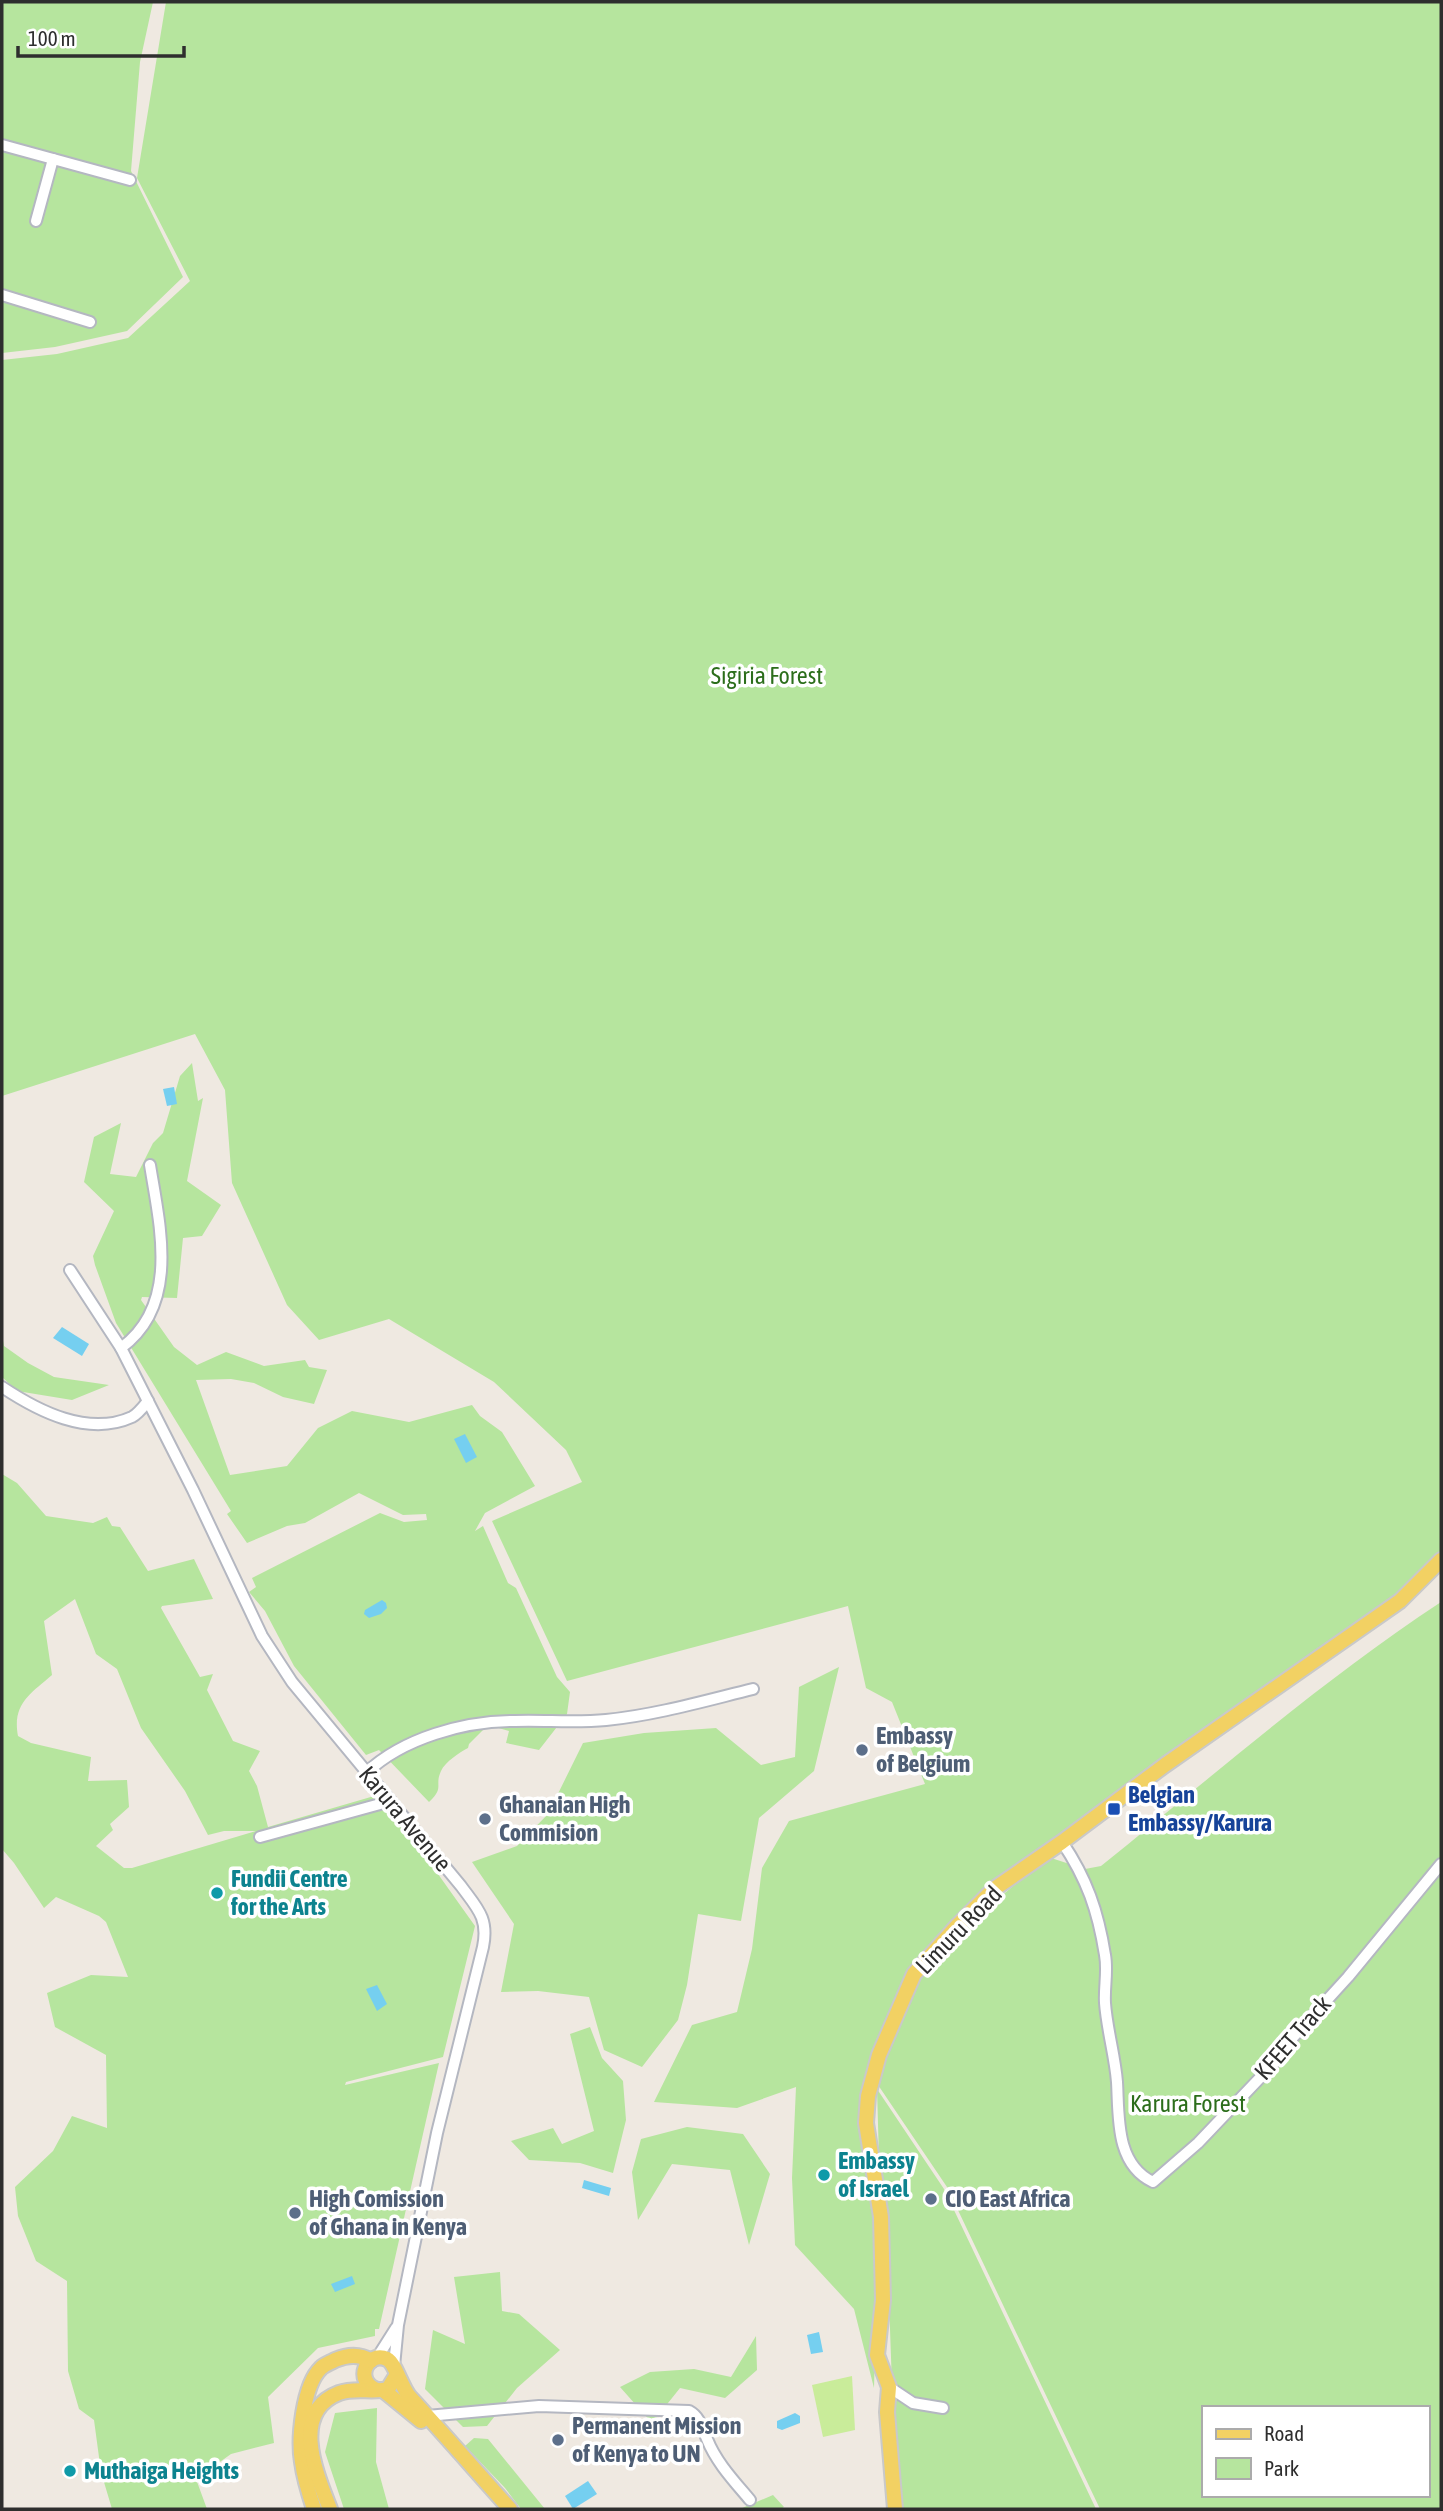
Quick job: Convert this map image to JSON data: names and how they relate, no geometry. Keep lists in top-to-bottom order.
{
  "streets": {
    "main road": ["Limuru Road"],
    "street": ["Karura Avenue", "KFEET Track"]
  },
  "crossings": [
    ["Limuru Road", "KFEET Track"]
  ],
  "parks": ["Sigiria Forest", "Karura Forest"],
  "places": {
    "other": [
      "Embassy of Belgium",
      "Ghanaian High Commision",
      "Fundii Centre for the Arts",
      "Embassy of Israel",
      "CIO East Africa",
      "High Comission of Ghana in Kenya",
      "Permanent Mission of Kenya to UN",
      "Muthaiga Heights"
    ],
    "transit": ["Belgian Embassy/Karura"]
  },
  "legend": ["Road", "Park"],
  "scale_bar": "100 m"
}
